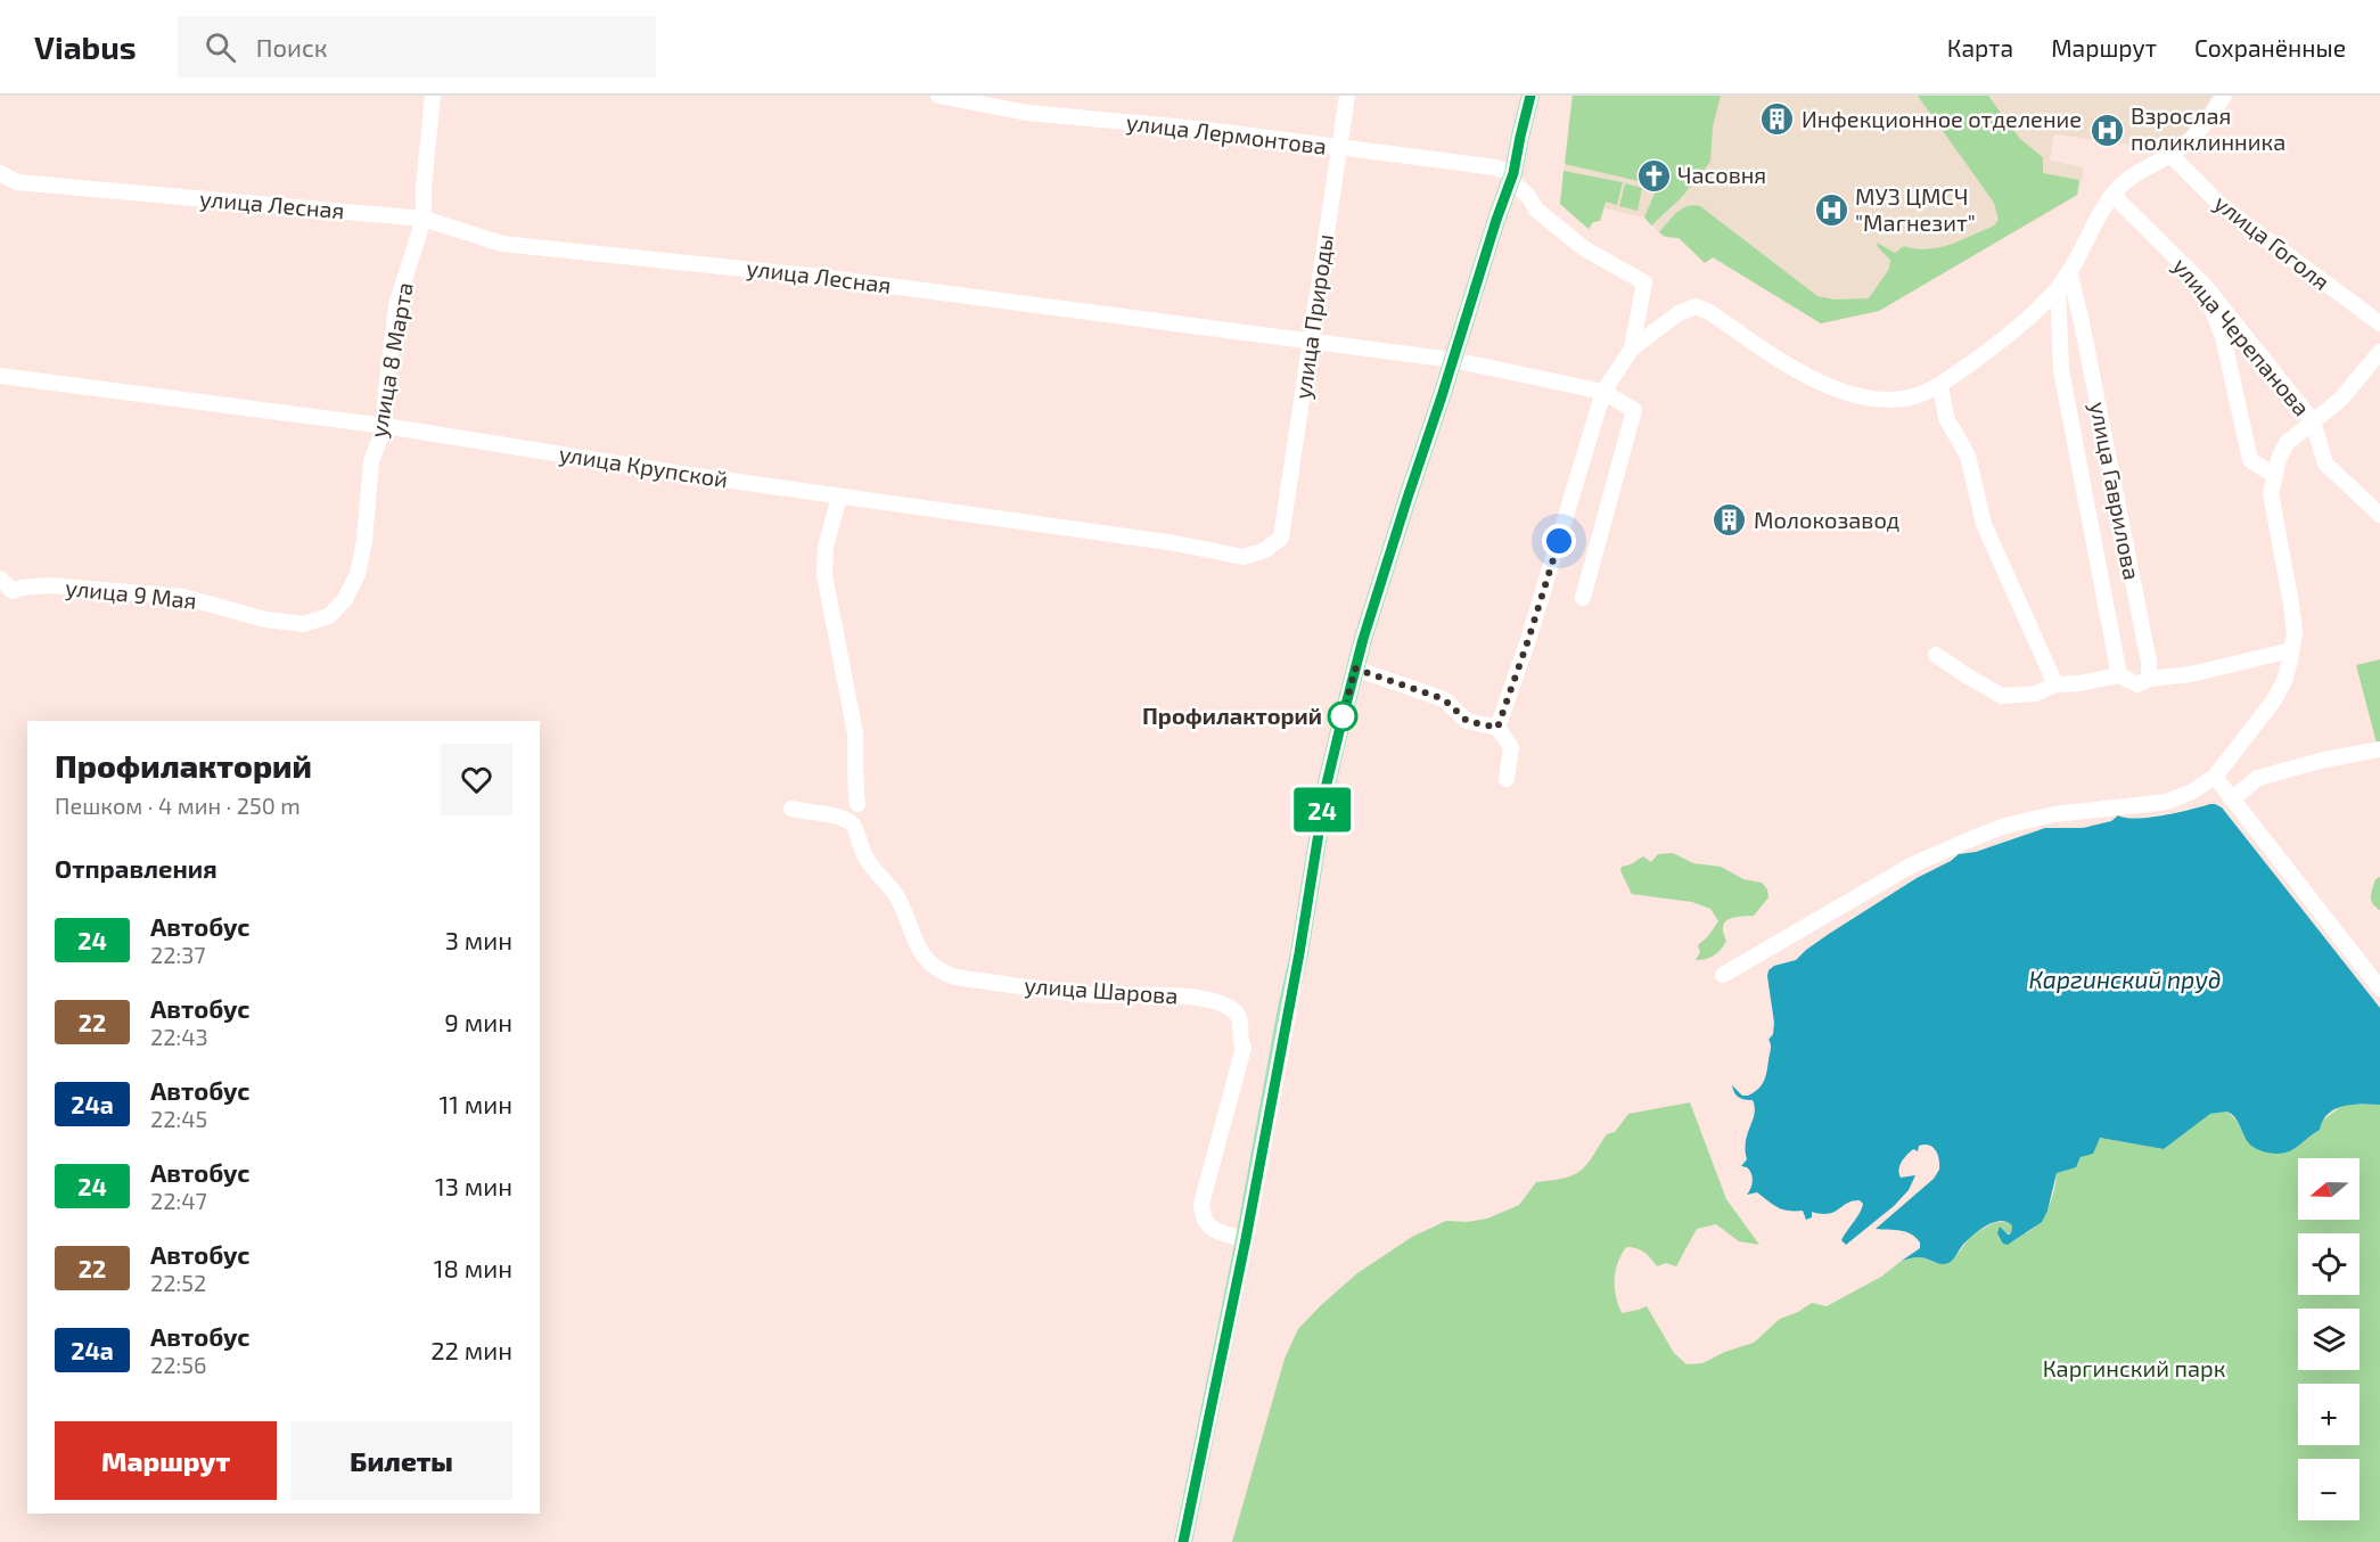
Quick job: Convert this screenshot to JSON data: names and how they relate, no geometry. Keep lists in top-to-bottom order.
{
  "streets": {
    "street": [
      "улица Лермонтова",
      "улица Лесная",
      "улица Гоголя",
      "улица Природы",
      "улица Черепанова",
      "улица 8 Марта",
      "улица Крупской",
      "улица Гаврилова",
      "улица 9 Мая",
      "улица Шарова"
    ]
  },
  "crossings": [
    ["улица Лермонтова", "улица Природы"],
    ["улица Лесная", "улица Природы"],
    ["улица Лесная", "улица 8 Марта"],
    ["улица Природы", "улица Крупской"],
    ["улица 8 Марта", "улица Крупской"],
    ["улица 8 Марта", "улица 9 Мая"]
  ],
  "water": ["Каргинский пруд"],
  "parks": ["Каргинский парк"],
  "places": {
    "building": ["Инфекционное отделение", "Молокозавод"],
    "hospital": ["Взрослая поликлинника", "МУЗ ЦМСЧ \"Магнезит\""],
    "church": ["Часовня"],
    "other": ["Профилакторий"]
  },
  "lines": ["bus line 24"],
  "north": "left",
  "page": {
    "header": "Viabus",
    "search": "Поиск",
    "nav": ["Карта", "Маршрут", "Сохранённые"],
    "on_map": "24",
    "heading": [
      ["Профилакторий", "Пешком · 4 мин · 250 m"],
      "Отправления"
    ],
    "list": [
      {
        "mark": "24",
        "name": "Автобус",
        "note": "22:37",
        "value": "3 мин"
      },
      {
        "mark": "22",
        "name": "Автобус",
        "note": "22:43",
        "value": "9 мин"
      },
      {
        "mark": "24a",
        "name": "Автобус",
        "note": "22:45",
        "value": "11 мин"
      },
      {
        "mark": "24",
        "name": "Автобус",
        "note": "22:47",
        "value": "13 мин"
      },
      {
        "mark": "22",
        "name": "Автобус",
        "note": "22:52",
        "value": "18 мин"
      },
      {
        "mark": "24a",
        "name": "Автобус",
        "note": "22:56",
        "value": "22 мин"
      }
    ],
    "map_buttons": ["+", "−"],
    "buttons": ["Маршрут", "Билеты"]
  }
}
